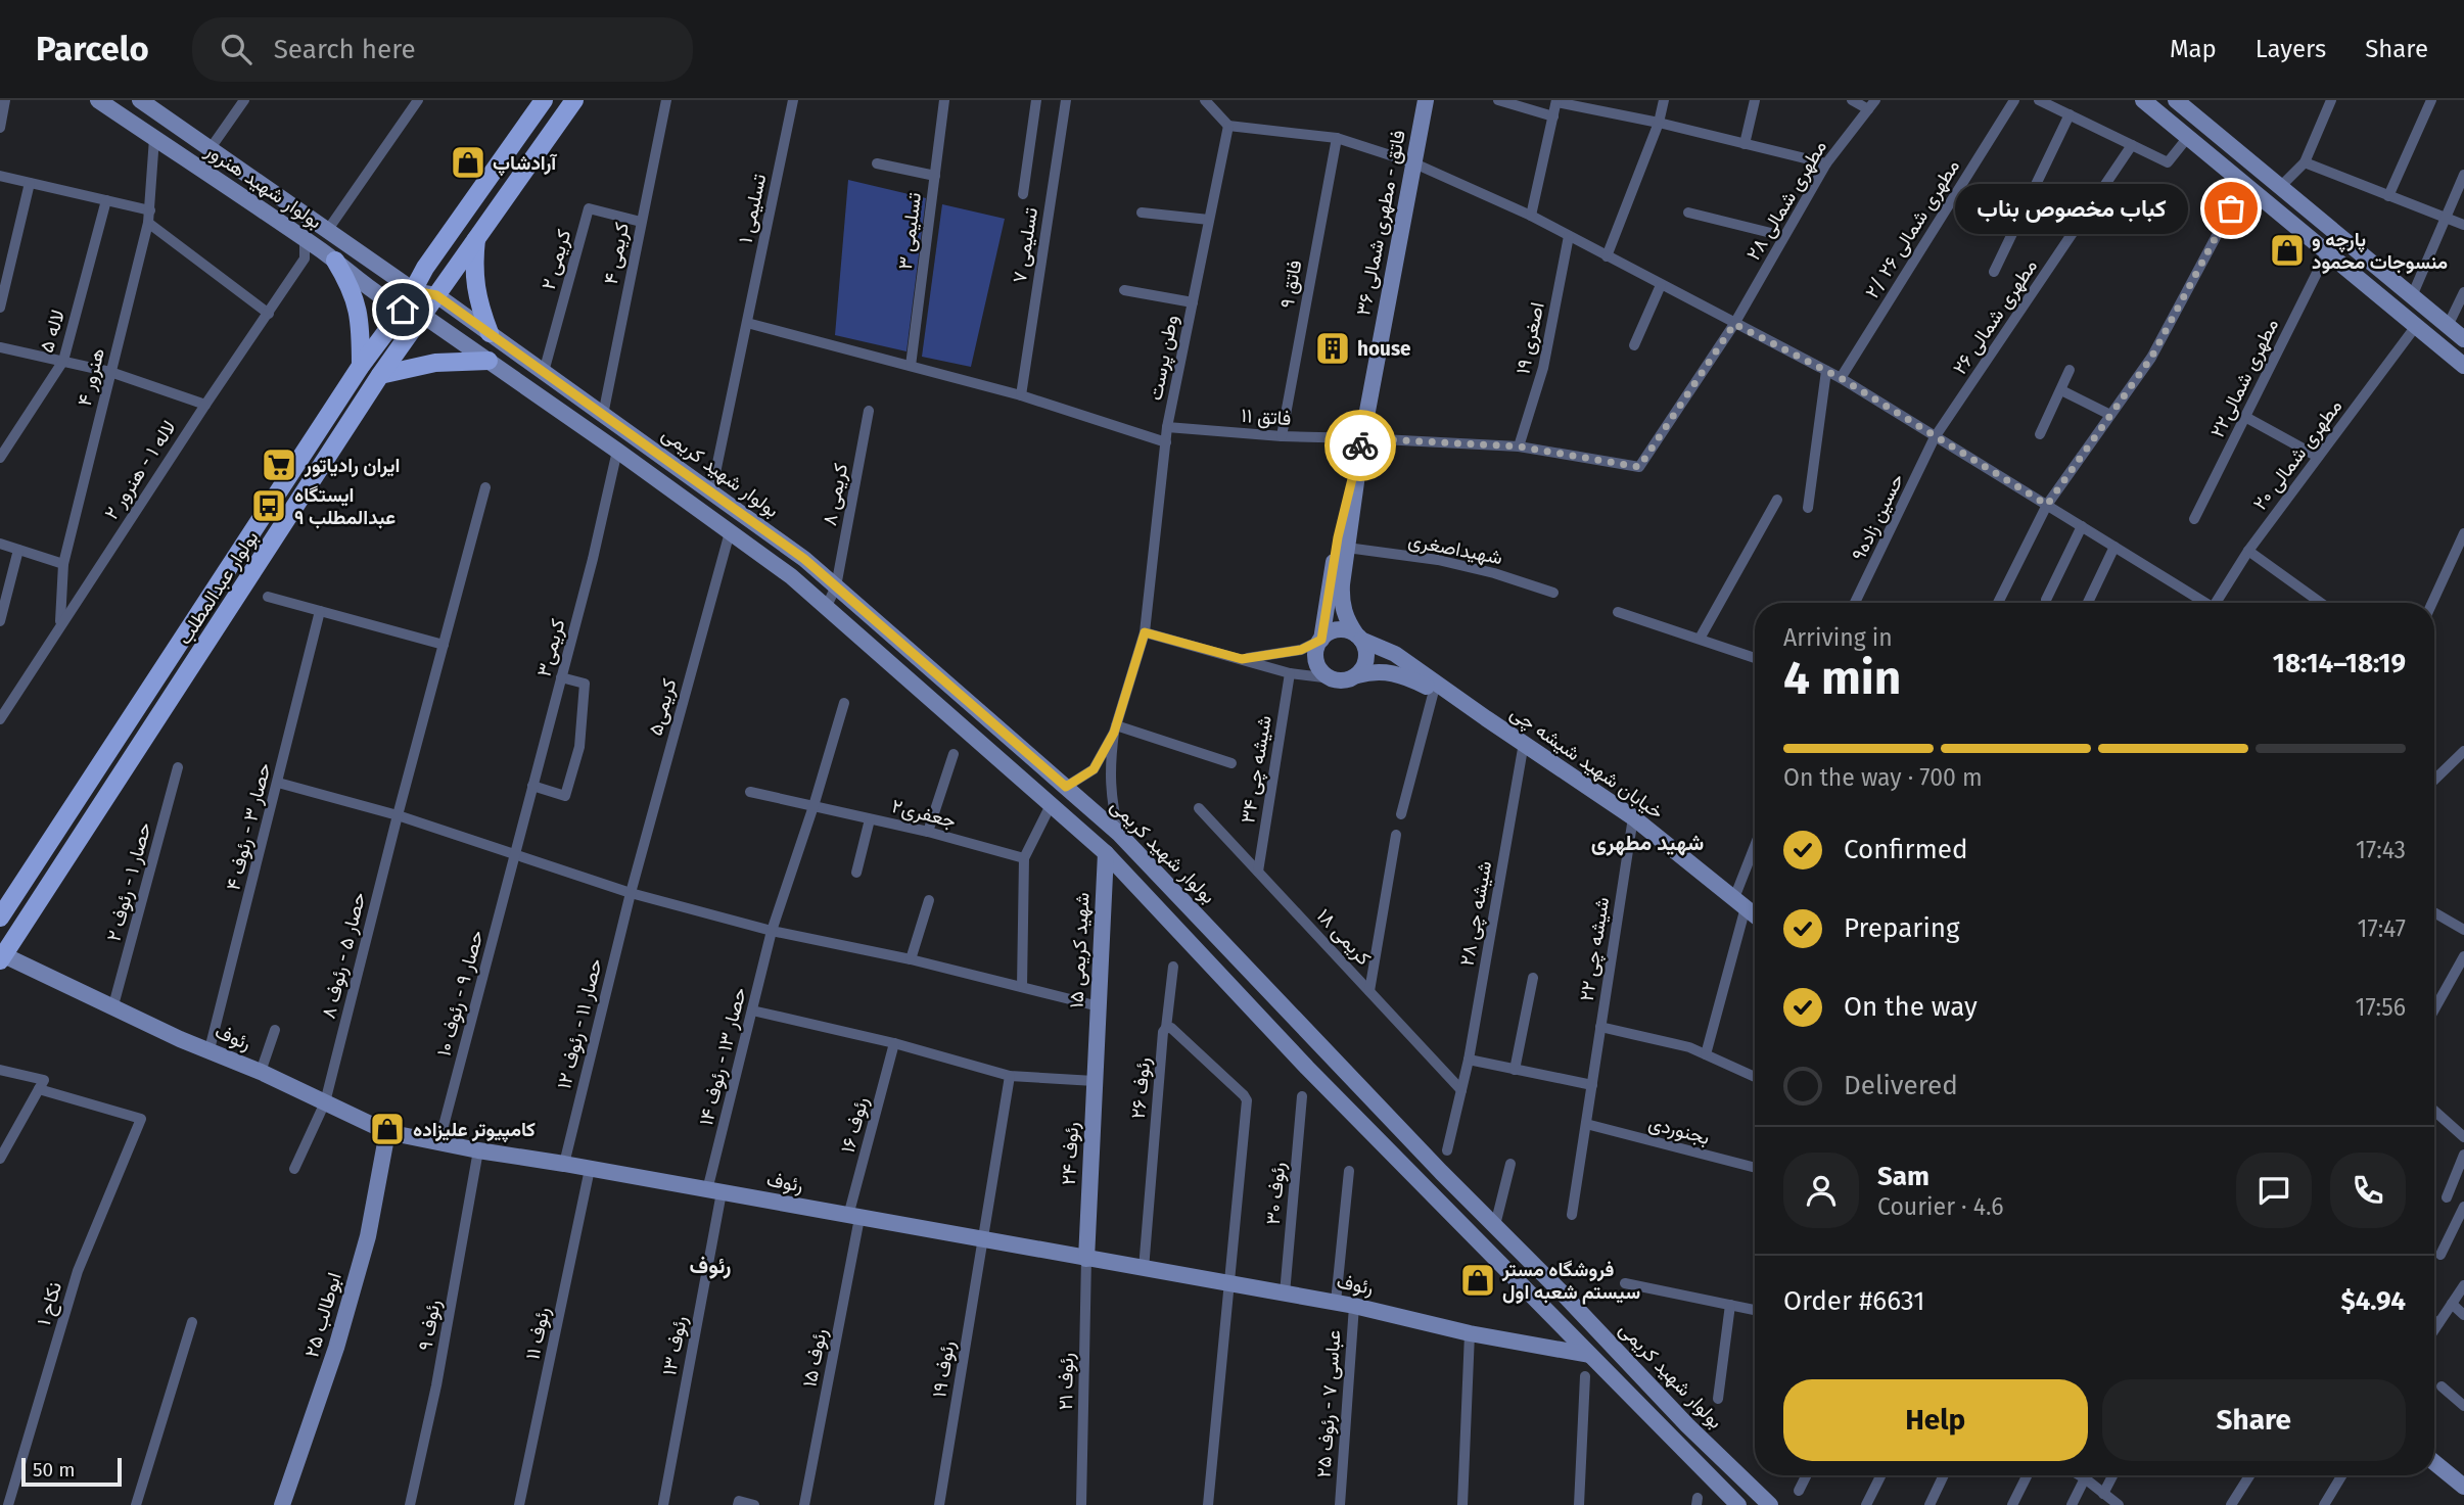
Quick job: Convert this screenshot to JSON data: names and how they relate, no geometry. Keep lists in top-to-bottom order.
{
  "streets": {
    "main road": [
      "بولوار شهید هنرور",
      "فاتق - مطهری شمالی ۳۶",
      "بولوار شهید کریمی",
      "بولوار عبدالمطلب",
      "خیابان شهید شیشه چی",
      "شهید کریمی ۱۵",
      "رئوف",
      "رئوف ۲۴",
      "ابوطالب ۲۵"
    ],
    "street": [
      "مطهری شمالی ۲۸",
      "تسلیمی ۱",
      "مطهری شمالی ۲۶ /۲",
      "تسلیمی ۳",
      "تسلیمی ۷",
      "کریمی ۴",
      "کریمی ۲",
      "فاتق ۹",
      "مطهری شمالی ۲۶",
      "لاله ۵",
      "اصغری ۱۹",
      "وطن پرست",
      "هنرور ۴",
      "مطهری شمالی۲۲",
      "فاتق ۱۱",
      "مطهری شمالی ۲۰",
      "لاله ۱ - هنرور ۲",
      "کریمی ۸",
      "حسین زاده۹",
      "شهیداصغری",
      "کریمی۳",
      "کریمی۵",
      "شیشه چی ۳۴",
      "جعفری۲",
      "حصار ۳ - رئوف ۴",
      "حصار ۱ - رئوف ۲",
      "شیشه چی ۲۸",
      "کریمی ۱۸",
      "شیشه چی ۲۲",
      "حصار ۵ - رئوف ۸",
      "حصار ۹ - رئوف ۱۰",
      "حصار ۱۱ - رئوف ۱۲",
      "حصار ۱۳ - رئوف ۱۴",
      "رئوف ۲۶",
      "رئوف ۱۶",
      "بجنوردی",
      "رئوف ۳۰",
      "نکاح ۱",
      "رئوف ۹",
      "رئوف ۱۱",
      "رئوف ۱۳",
      "رئوف ۱۵",
      "رئوف ۱۹",
      "رئوف ۲۱",
      "عباسی ۷ - رئوف ۲۵"
    ]
  },
  "crossings": [
    ["بولوار شهید هنرور", "هنرور ۴"],
    ["بولوار شهید هنرور", "لاله ۱ - هنرور ۲"],
    ["بولوار شهید هنرور", "بولوار شهید کریمی"],
    ["بولوار شهید هنرور", "بولوار عبدالمطلب"],
    ["مطهری شمالی ۲۸", "اصغری ۱۹"],
    ["تسلیمی ۱", "بولوار شهید کریمی"],
    ["فاتق - مطهری شمالی ۳۶", "فاتق ۱۱"],
    ["کریمی ۴", "کریمی ۲"],
    ["کریمی ۴", "بولوار شهید کریمی"],
    ["کریمی ۲", "بولوار شهید کریمی"],
    ["فاتق ۹", "فاتق ۱۱"],
    ["مطهری شمالی ۲۶", "حسین زاده۹"],
    ["وطن پرست", "فاتق ۱۱"],
    ["هنرور ۴", "لاله ۱ - هنرور ۲"],
    ["بولوار شهید کریمی", "کریمی ۸"],
    ["بولوار شهید کریمی", "بولوار عبدالمطلب"],
    ["بولوار عبدالمطلب", "رئوف"],
    ["کریمی۳", "حصار ۹ - رئوف ۱۰"],
    ["کریمی۵", "حصار ۱۱ - رئوف ۱۲"],
    ["خیابان شهید شیشه چی", "شیشه چی ۲۸"],
    ["خیابان شهید شیشه چی", "شیشه چی ۲۲"],
    ["شیشه چی ۳۴", "کریمی ۱۸"],
    ["جعفری۲", "حصار ۱۳ - رئوف ۱۴"],
    ["حصار ۳ - رئوف ۴", "رئوف"],
    ["حصار ۱ - رئوف ۲", "رئوف"],
    ["شیشه چی ۲۸", "کریمی ۱۸"],
    ["شیشه چی ۲۲", "بجنوردی"],
    ["شهید کریمی ۱۵", "رئوف ۲۴"],
    ["حصار ۵ - رئوف ۸", "رئوف"],
    ["حصار ۹ - رئوف ۱۰", "رئوف"],
    ["حصار ۱۱ - رئوف ۱۲", "رئوف"],
    ["رئوف", "حصار ۱۳ - رئوف ۱۴"],
    ["رئوف", "رئوف ۲۶"],
    ["رئوف", "رئوف ۱۶"],
    ["رئوف", "رئوف ۲۴"],
    ["رئوف", "رئوف ۳۰"],
    ["رئوف", "ابوطالب ۲۵"],
    ["رئوف", "رئوف ۹"],
    ["رئوف", "رئوف ۱۱"],
    ["رئوف", "رئوف ۱۳"],
    ["رئوف", "رئوف ۱۵"],
    ["رئوف", "رئوف ۱۹"],
    ["رئوف", "رئوف ۲۱"],
    ["رئوف", "عباسی ۷ - رئوف ۲۵"],
    ["حصار ۱۳ - رئوف ۱۴", "رئوف ۱۳"],
    ["رئوف ۱۶", "رئوف ۱۵"],
    ["رئوف ۲۴", "رئوف ۲۱"]
  ],
  "districts": ["شهید مطهری", "رئوف"],
  "places": {
    "shop": [
      "آرادشاپ",
      "پارچه و منسوجات محمود",
      "کامپیوتر علیزاده",
      "فروشگاه مستر سیستم شعبه اول"
    ],
    "other": ["كباب مخصوص بناب"],
    "building": ["house"],
    "supermarket": ["ایران رادیاتور"],
    "bus stop": ["ایستگاه عبدالمطلب ۹"]
  },
  "scale_bar": "50 m",
  "page": {
    "header": "Parcelo",
    "search": "Search here",
    "nav": ["Map", "Layers", "Share"],
    "bubble": "كباب مخصوص بناب",
    "heading": ["4 min", "Arriving in", "18:14–18:19"],
    "panel": [
      "Sam",
      "Courier · 4.6",
      "Order #6631",
      "$4.94"
    ],
    "bar": "On the way · 700 m",
    "list": [
      ["Confirmed", "17:43"],
      ["Preparing", "17:47"],
      ["On the way", "17:56"],
      "Delivered"
    ],
    "buttons": ["Help", "Share"],
    "scale": "50 m"
  }
}
